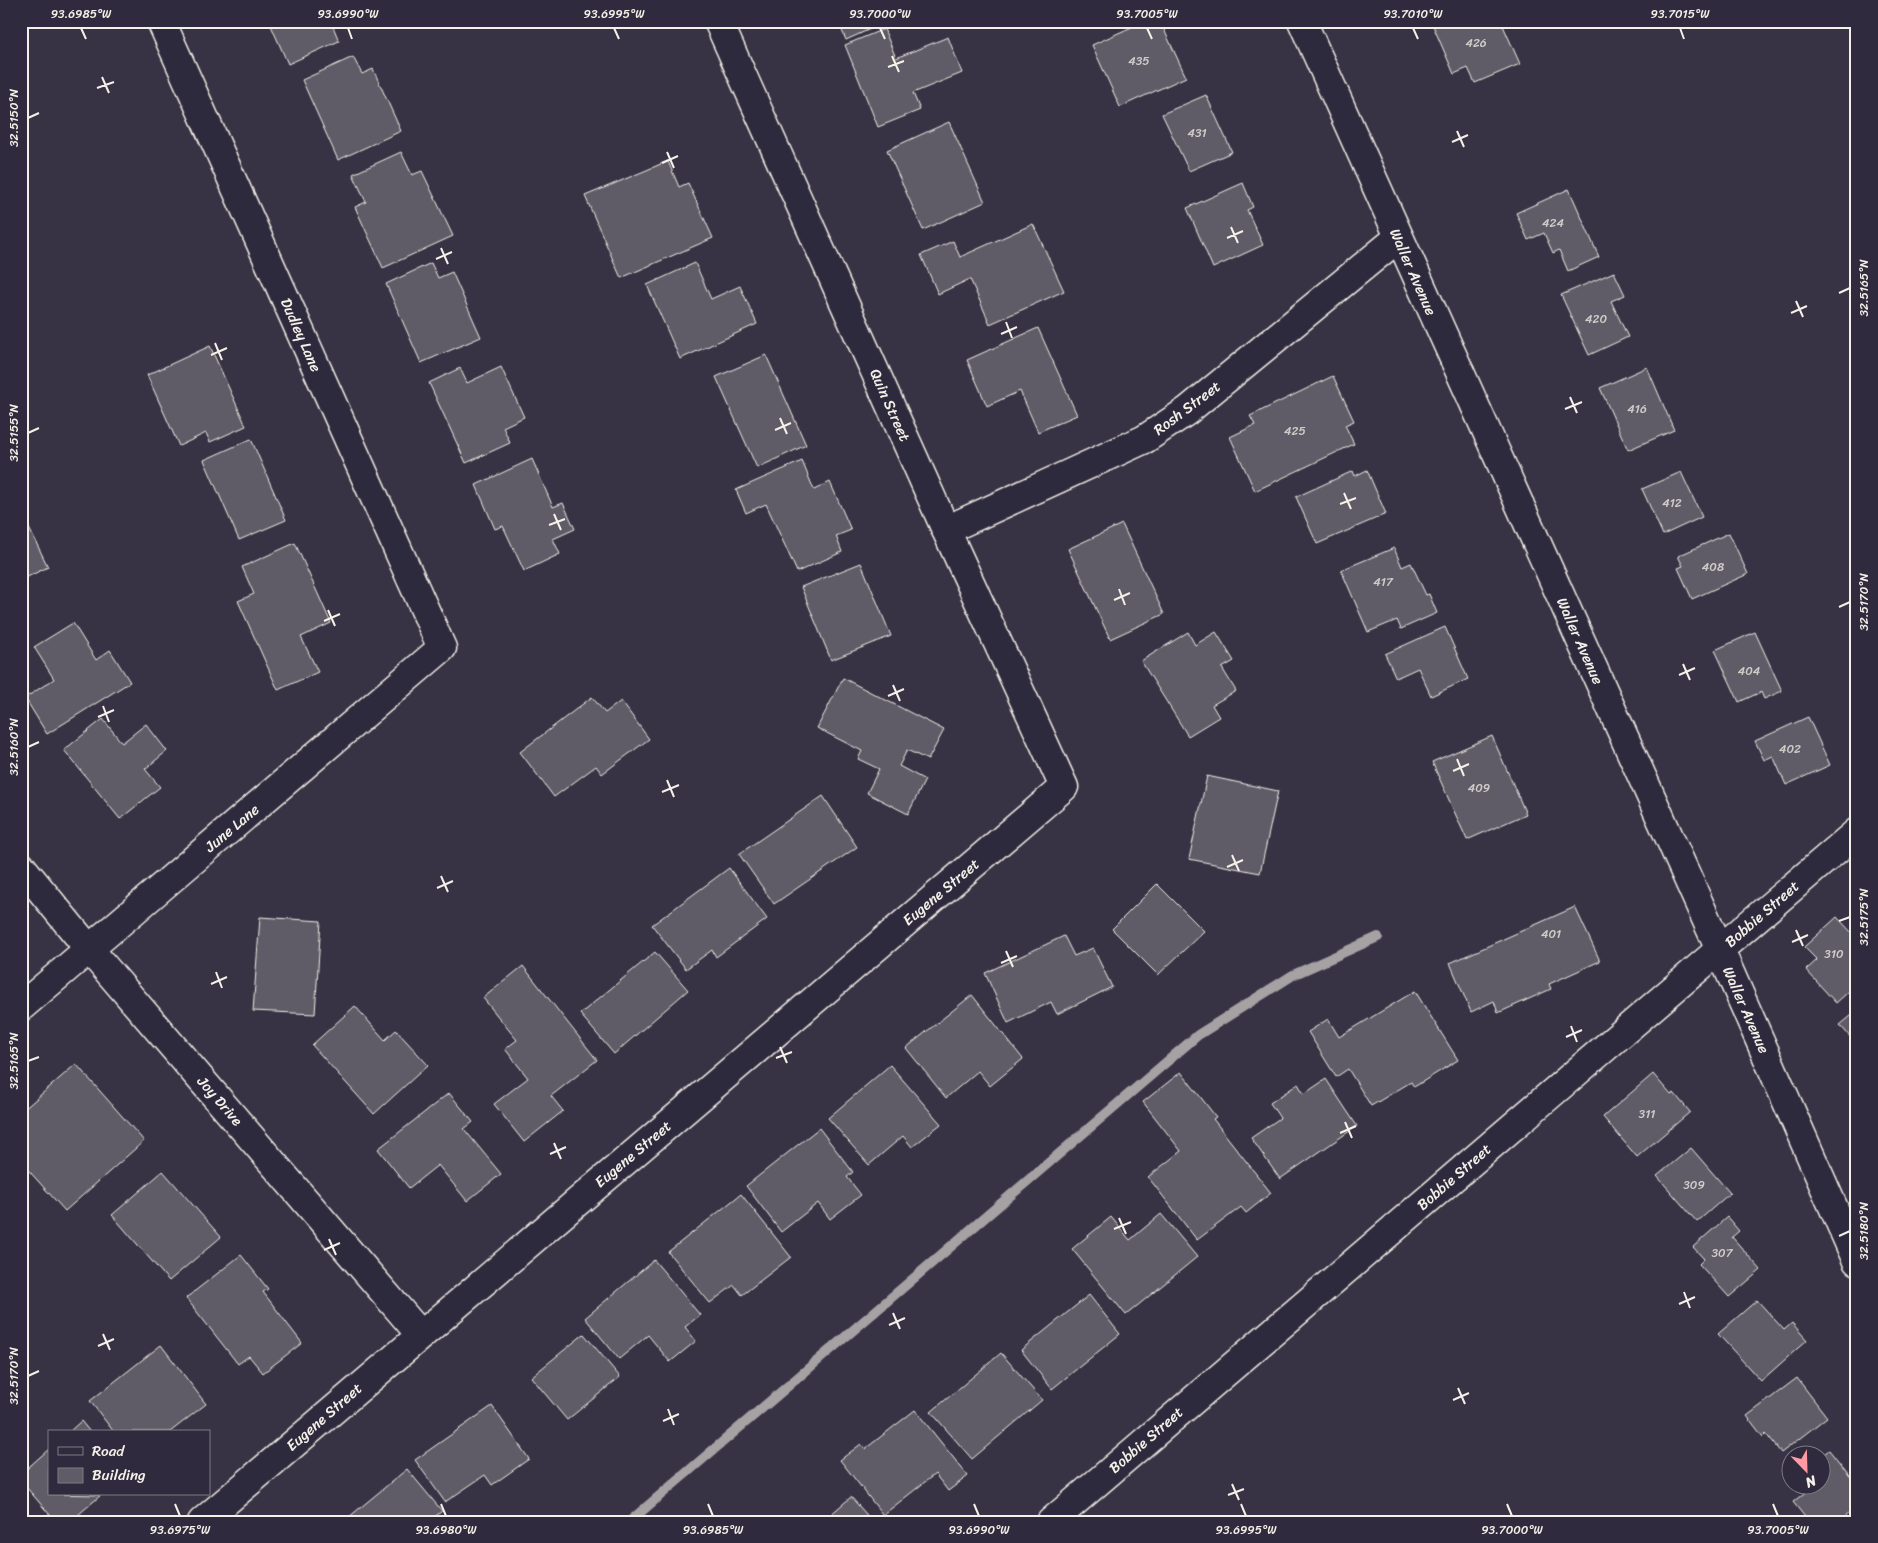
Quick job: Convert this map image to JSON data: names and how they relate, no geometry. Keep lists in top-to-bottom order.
{
  "streets": {
    "street": [
      "Waller Avenue",
      "Dudley Lane",
      "Quin Street",
      "Rosh Street",
      "June Lane",
      "Eugene Street",
      "Bobbie Street",
      "Joy Drive"
    ]
  },
  "crossings": [
    ["Waller Avenue", "Rosh Street"],
    ["Waller Avenue", "Bobbie Street"],
    ["Dudley Lane", "June Lane"],
    ["Quin Street", "Rosh Street"],
    ["Quin Street", "Eugene Street"],
    ["June Lane", "Joy Drive"],
    ["Eugene Street", "Joy Drive"]
  ],
  "house_numbers": [
    "426",
    "435",
    "431",
    "424",
    "420",
    "416",
    "425",
    "412",
    "408",
    "417",
    "404",
    "402",
    "409",
    "401",
    "310",
    "311",
    "309",
    "307"
  ],
  "legend": ["Road", "Building"],
  "north": "bottom right",
  "coordinates": [
    "93.6985°W",
    "93.6990°W",
    "93.6995°W",
    "93.7000°W",
    "93.7005°W",
    "93.7010°W",
    "93.7015°W",
    "32.5150°N",
    "32.5165°N",
    "32.5155°N",
    "32.5170°N",
    "32.5160°N",
    "32.5175°N",
    "32.5180°N",
    "93.6975°W",
    "93.6980°W"
  ]
}
